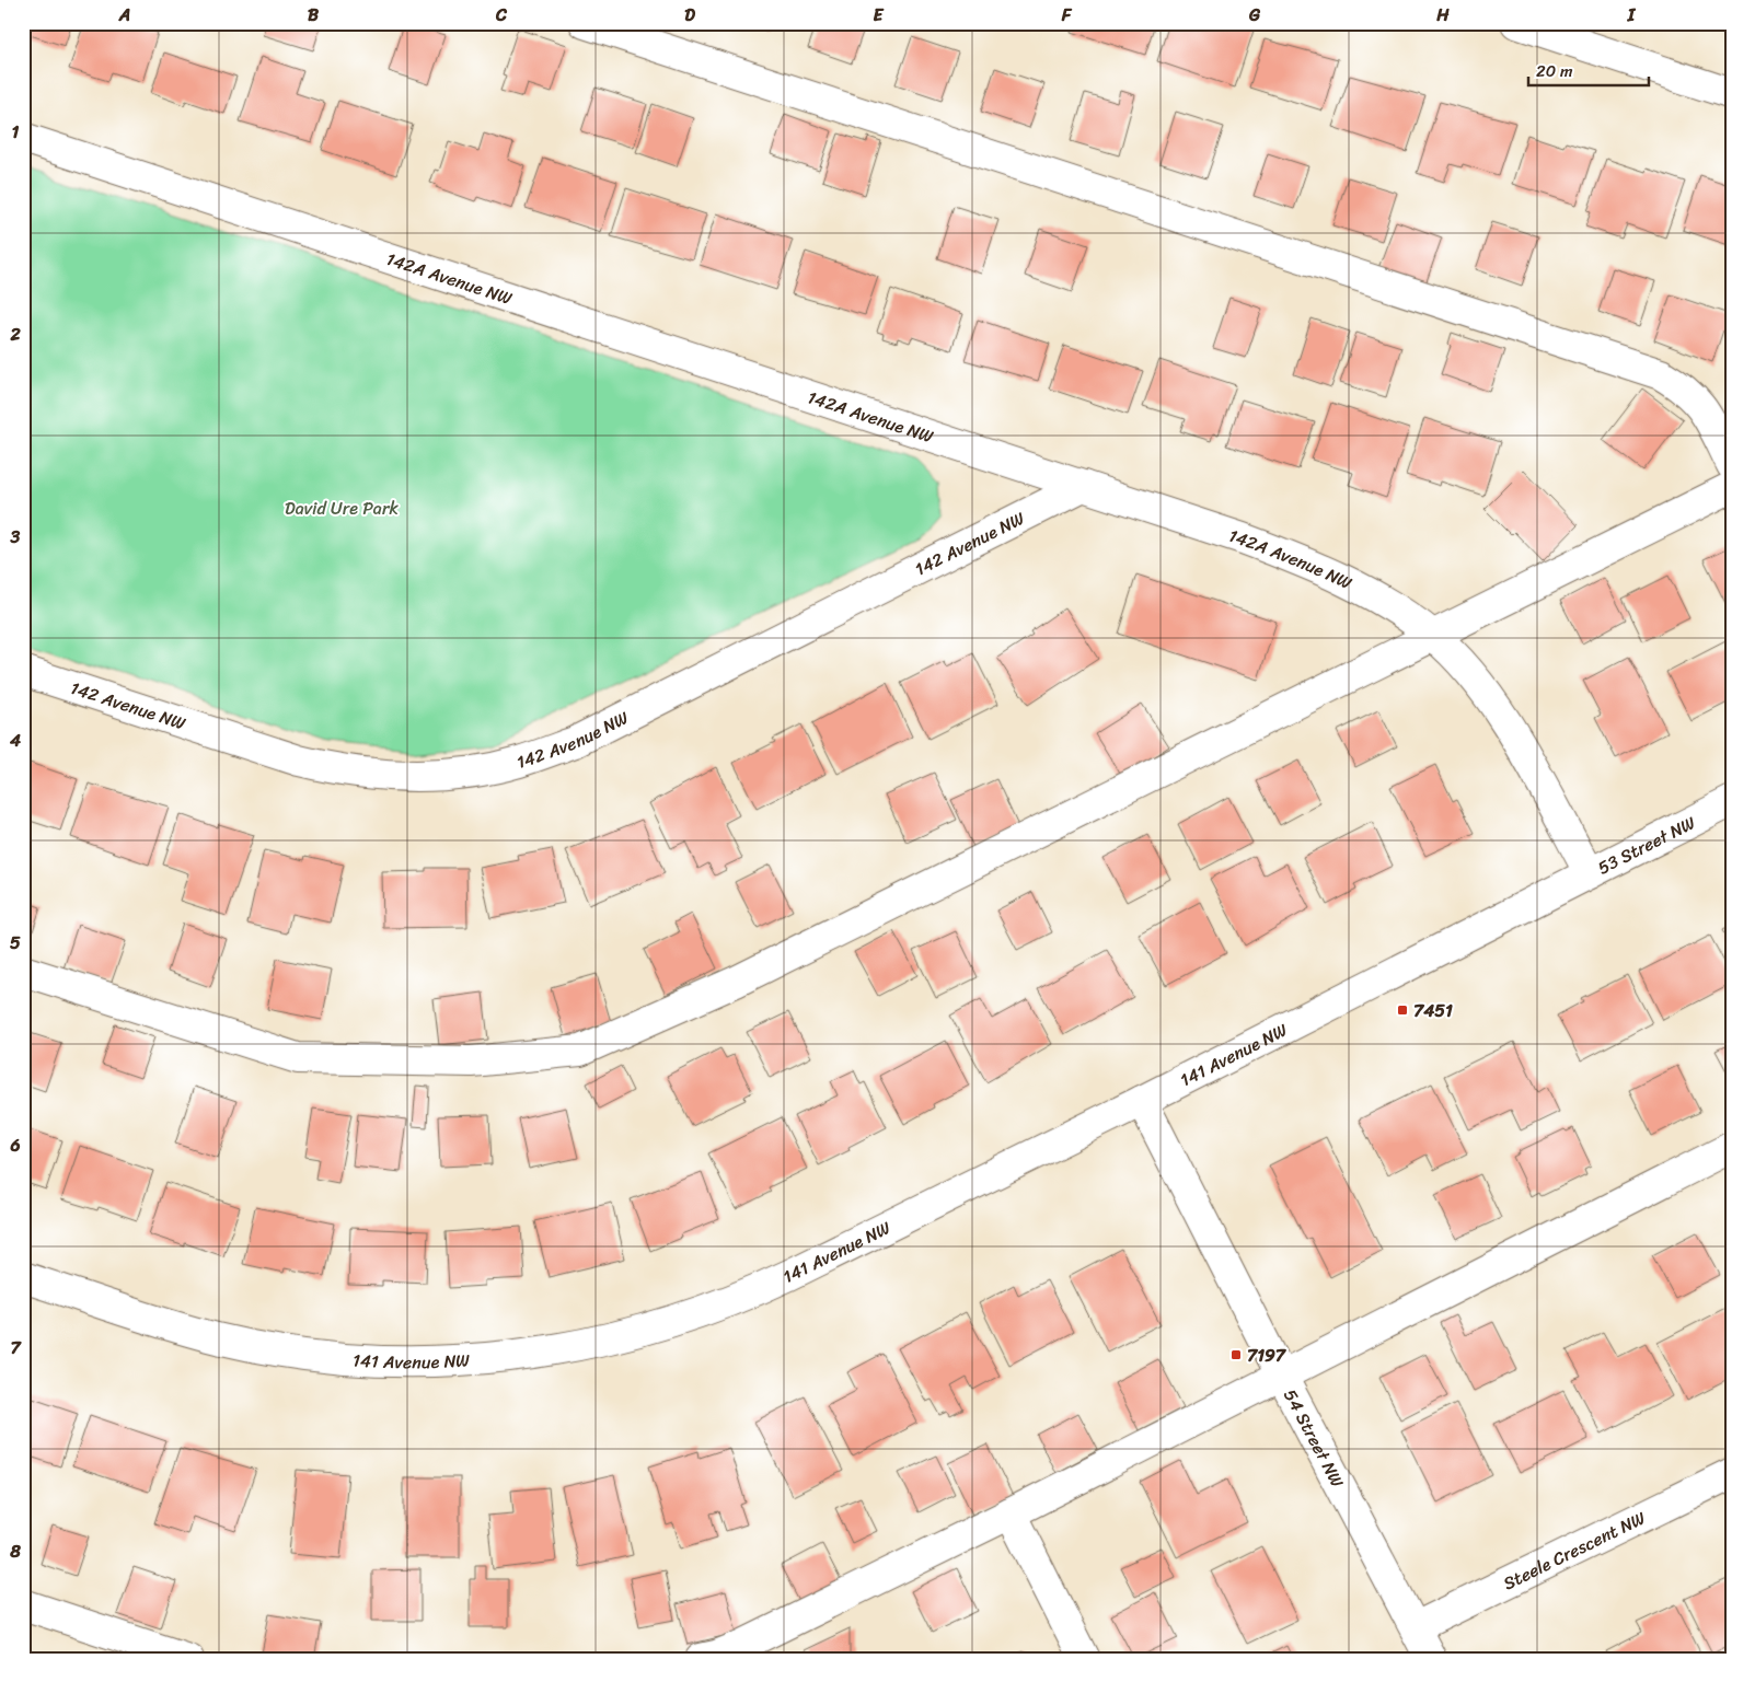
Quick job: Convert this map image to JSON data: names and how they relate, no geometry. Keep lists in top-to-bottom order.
{
  "streets": {
    "street": [
      "142A Avenue NW",
      "142 Avenue NW",
      "53 Street NW",
      "141 Avenue NW",
      "54 Street NW",
      "Steele Crescent NW"
    ]
  },
  "crossings": [
    ["142A Avenue NW", "142 Avenue NW"],
    ["142A Avenue NW", "53 Street NW"],
    ["142A Avenue NW", "141 Avenue NW"],
    ["53 Street NW", "141 Avenue NW"],
    ["141 Avenue NW", "54 Street NW"],
    ["54 Street NW", "Steele Crescent NW"]
  ],
  "parks": ["David Ure Park"],
  "places": {
    "transit": ["7451", "7197"]
  },
  "scale_bar": "20 m",
  "grid": {
    "columns": [
      "A",
      "B",
      "C",
      "D",
      "E",
      "F",
      "G",
      "H",
      "I"
    ],
    "rows": [
      "1",
      "2",
      "3",
      "4",
      "5",
      "6",
      "7",
      "8"
    ]
  }
}
